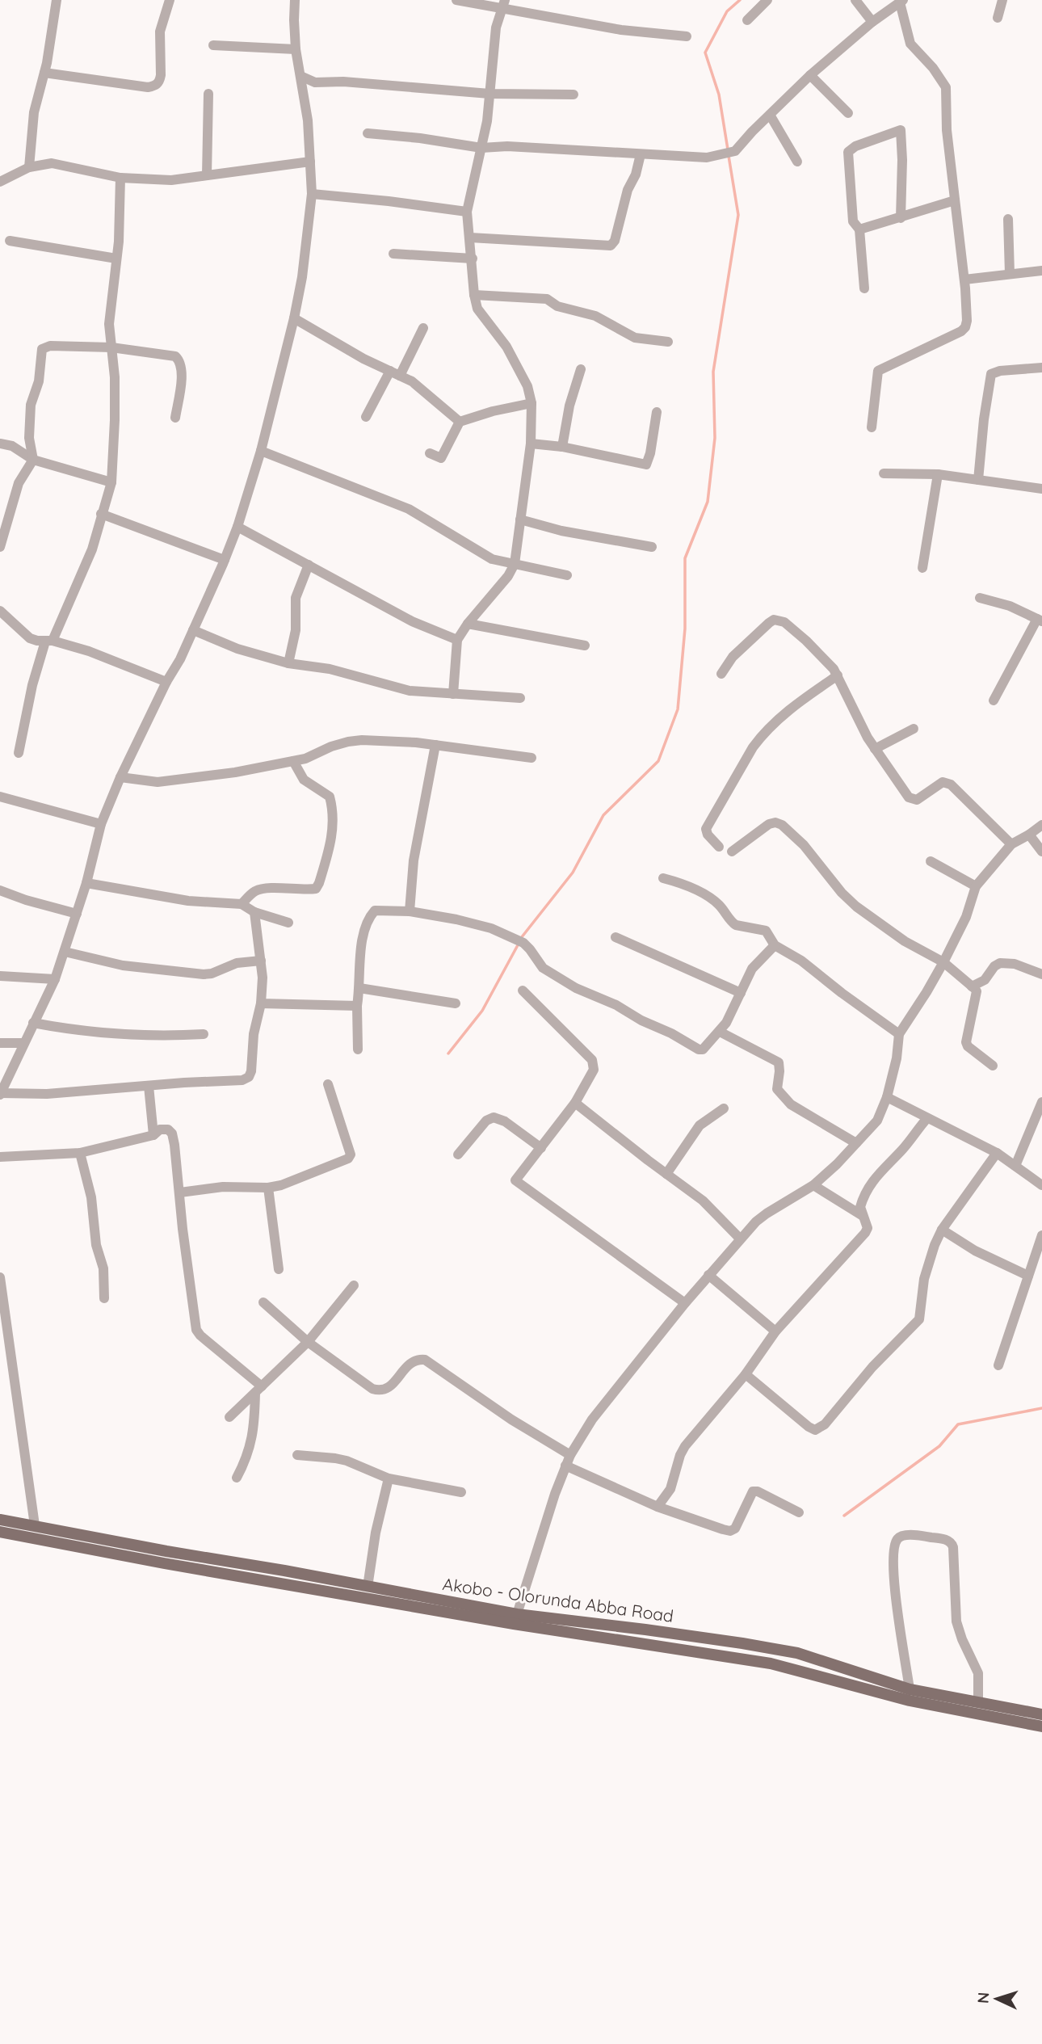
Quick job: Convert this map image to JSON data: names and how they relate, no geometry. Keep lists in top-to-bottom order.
{
  "streets": {
    "main road": ["Akobo - Olorunda Abba Road"]
  },
  "north": "left"
}
